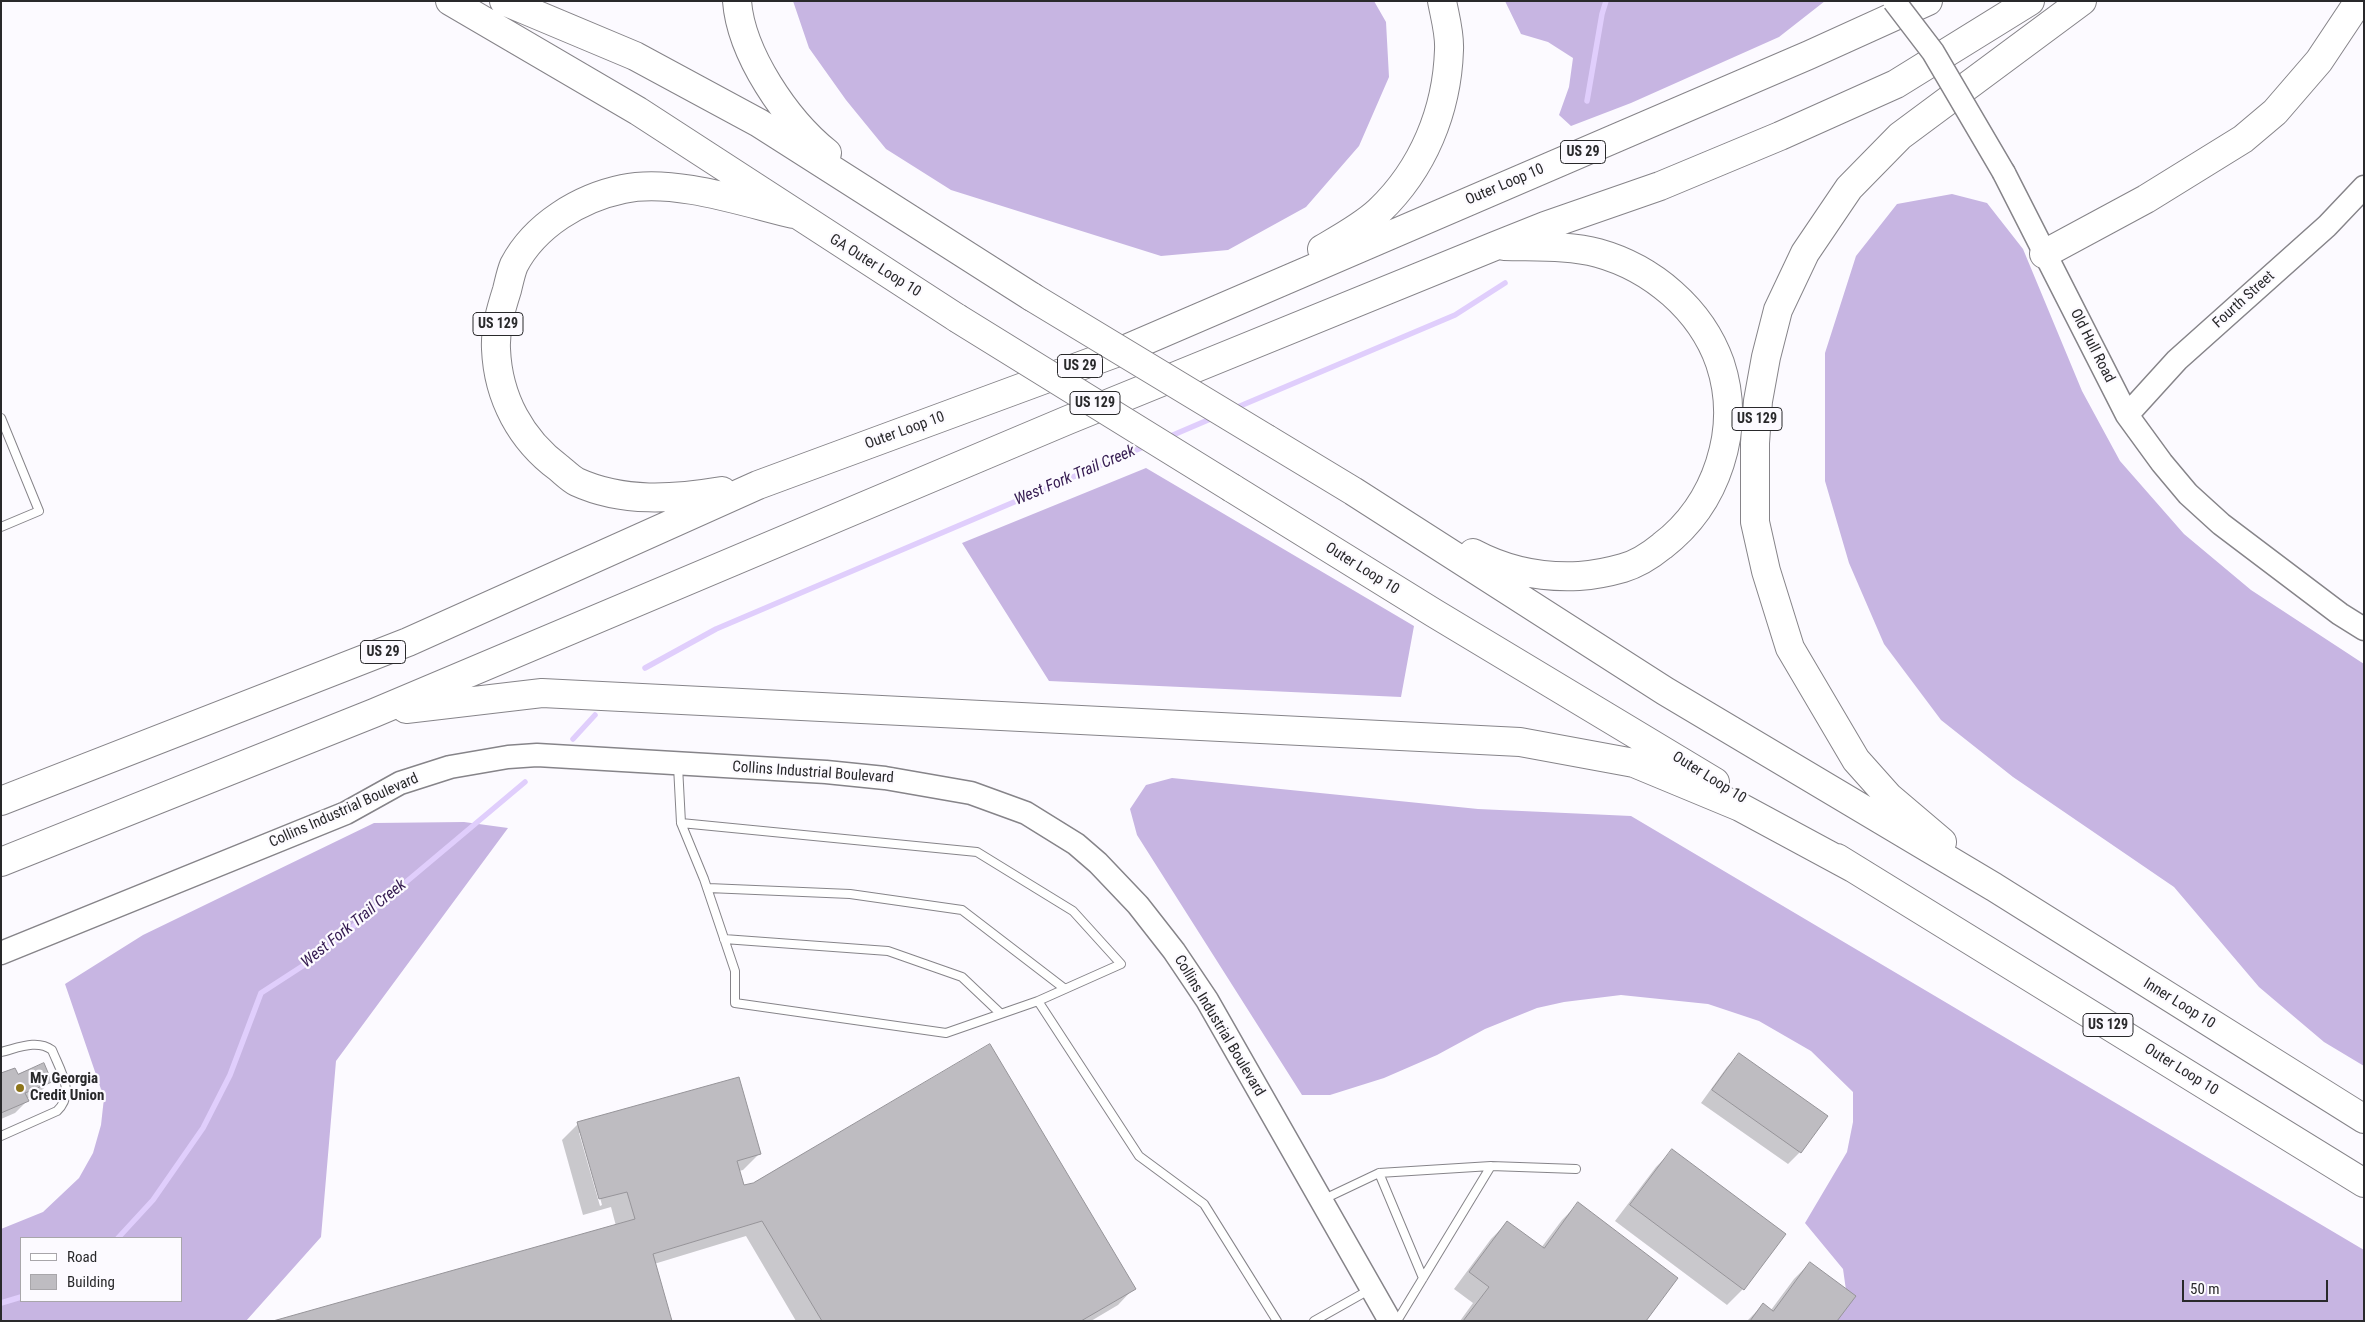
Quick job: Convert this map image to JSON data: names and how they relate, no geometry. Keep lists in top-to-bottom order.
{
  "streets": {
    "highway": [
      "US 29",
      "Outer Loop 10",
      "GA Outer Loop 10",
      "US 129",
      "Inner Loop 10"
    ],
    "street": ["Fourth Street", "Old Hull Road", "Collins Industrial Boulevard"]
  },
  "crossings": [
    ["US 29", "Outer Loop 10"],
    ["US 29", "US 129"],
    ["Outer Loop 10", "GA Outer Loop 10"],
    ["Outer Loop 10", "US 129"],
    ["GA Outer Loop 10", "US 129"],
    ["Fourth Street", "Old Hull Road"],
    ["US 129", "Inner Loop 10"]
  ],
  "water": ["West Fork Trail Creek"],
  "places": ["My Georgia Credit Union"],
  "legend": ["Road", "Building"],
  "scale_bar": "50 m"
}
